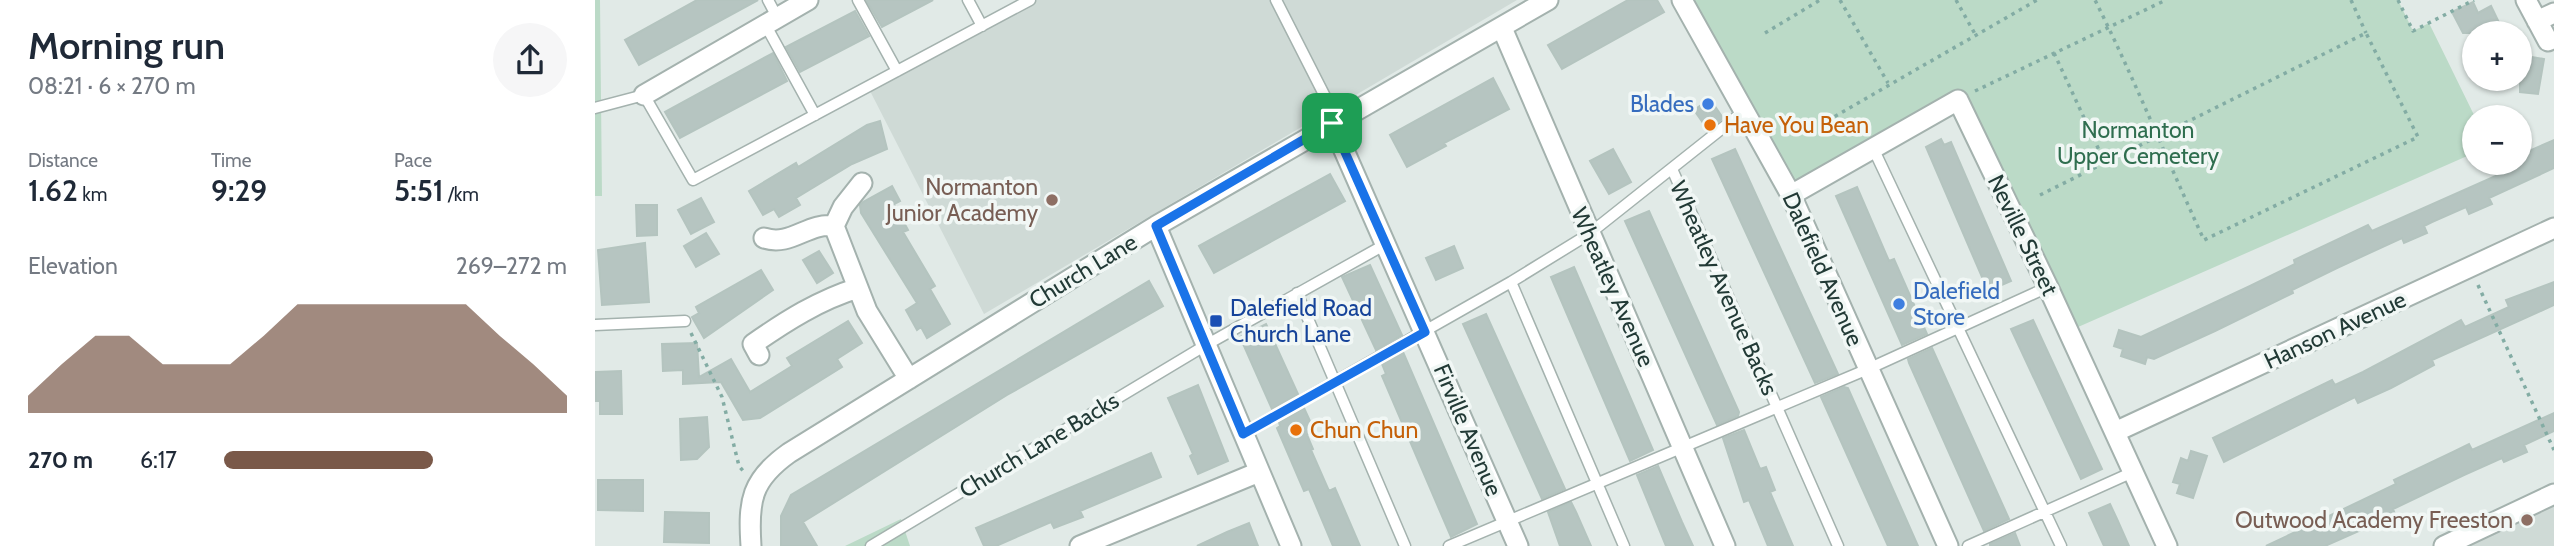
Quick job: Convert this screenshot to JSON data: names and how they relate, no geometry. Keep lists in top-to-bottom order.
{
  "streets": {
    "street": [
      "Neville Street",
      "Dalefield Avenue",
      "Church Lane",
      "Wheatley Avenue",
      "Hanson Avenue",
      "Firville Avenue"
    ],
    "lane": ["Wheatley Avenue Backs", "Church Lane Backs"]
  },
  "crossings": [
    ["Neville Street", "Wheatley Avenue Backs"],
    ["Neville Street", "Hanson Avenue"],
    ["Dalefield Avenue", "Wheatley Avenue Backs"],
    ["Church Lane", "Wheatley Avenue"],
    ["Church Lane", "Firville Avenue"],
    ["Wheatley Avenue", "Wheatley Avenue Backs"],
    ["Wheatley Avenue Backs", "Firville Avenue"],
    ["Firville Avenue", "Church Lane Backs"]
  ],
  "parks": ["Normanton Upper Cemetery"],
  "places": {
    "other": [
      "Blades",
      "Have You Bean",
      "Normanton Junior Academy",
      "Dalefield Store",
      "Chun Chun",
      "Outwood Academy Freeston"
    ],
    "transit": ["Dalefield Road Church Lane"]
  },
  "page": {
    "heading": ["Morning run", "08:21 · 6 × 270 m"],
    "map_buttons": ["+", "−"],
    "stats": [
      ["Distance", "1.62 km"],
      ["Time", "9:29"],
      ["Pace", "5:51 /km"]
    ],
    "chart": ["Elevation", "269–272 m"],
    "list": [
      {
        "name": "270 m",
        "note": "6:17"
      }
    ]
  }
}
